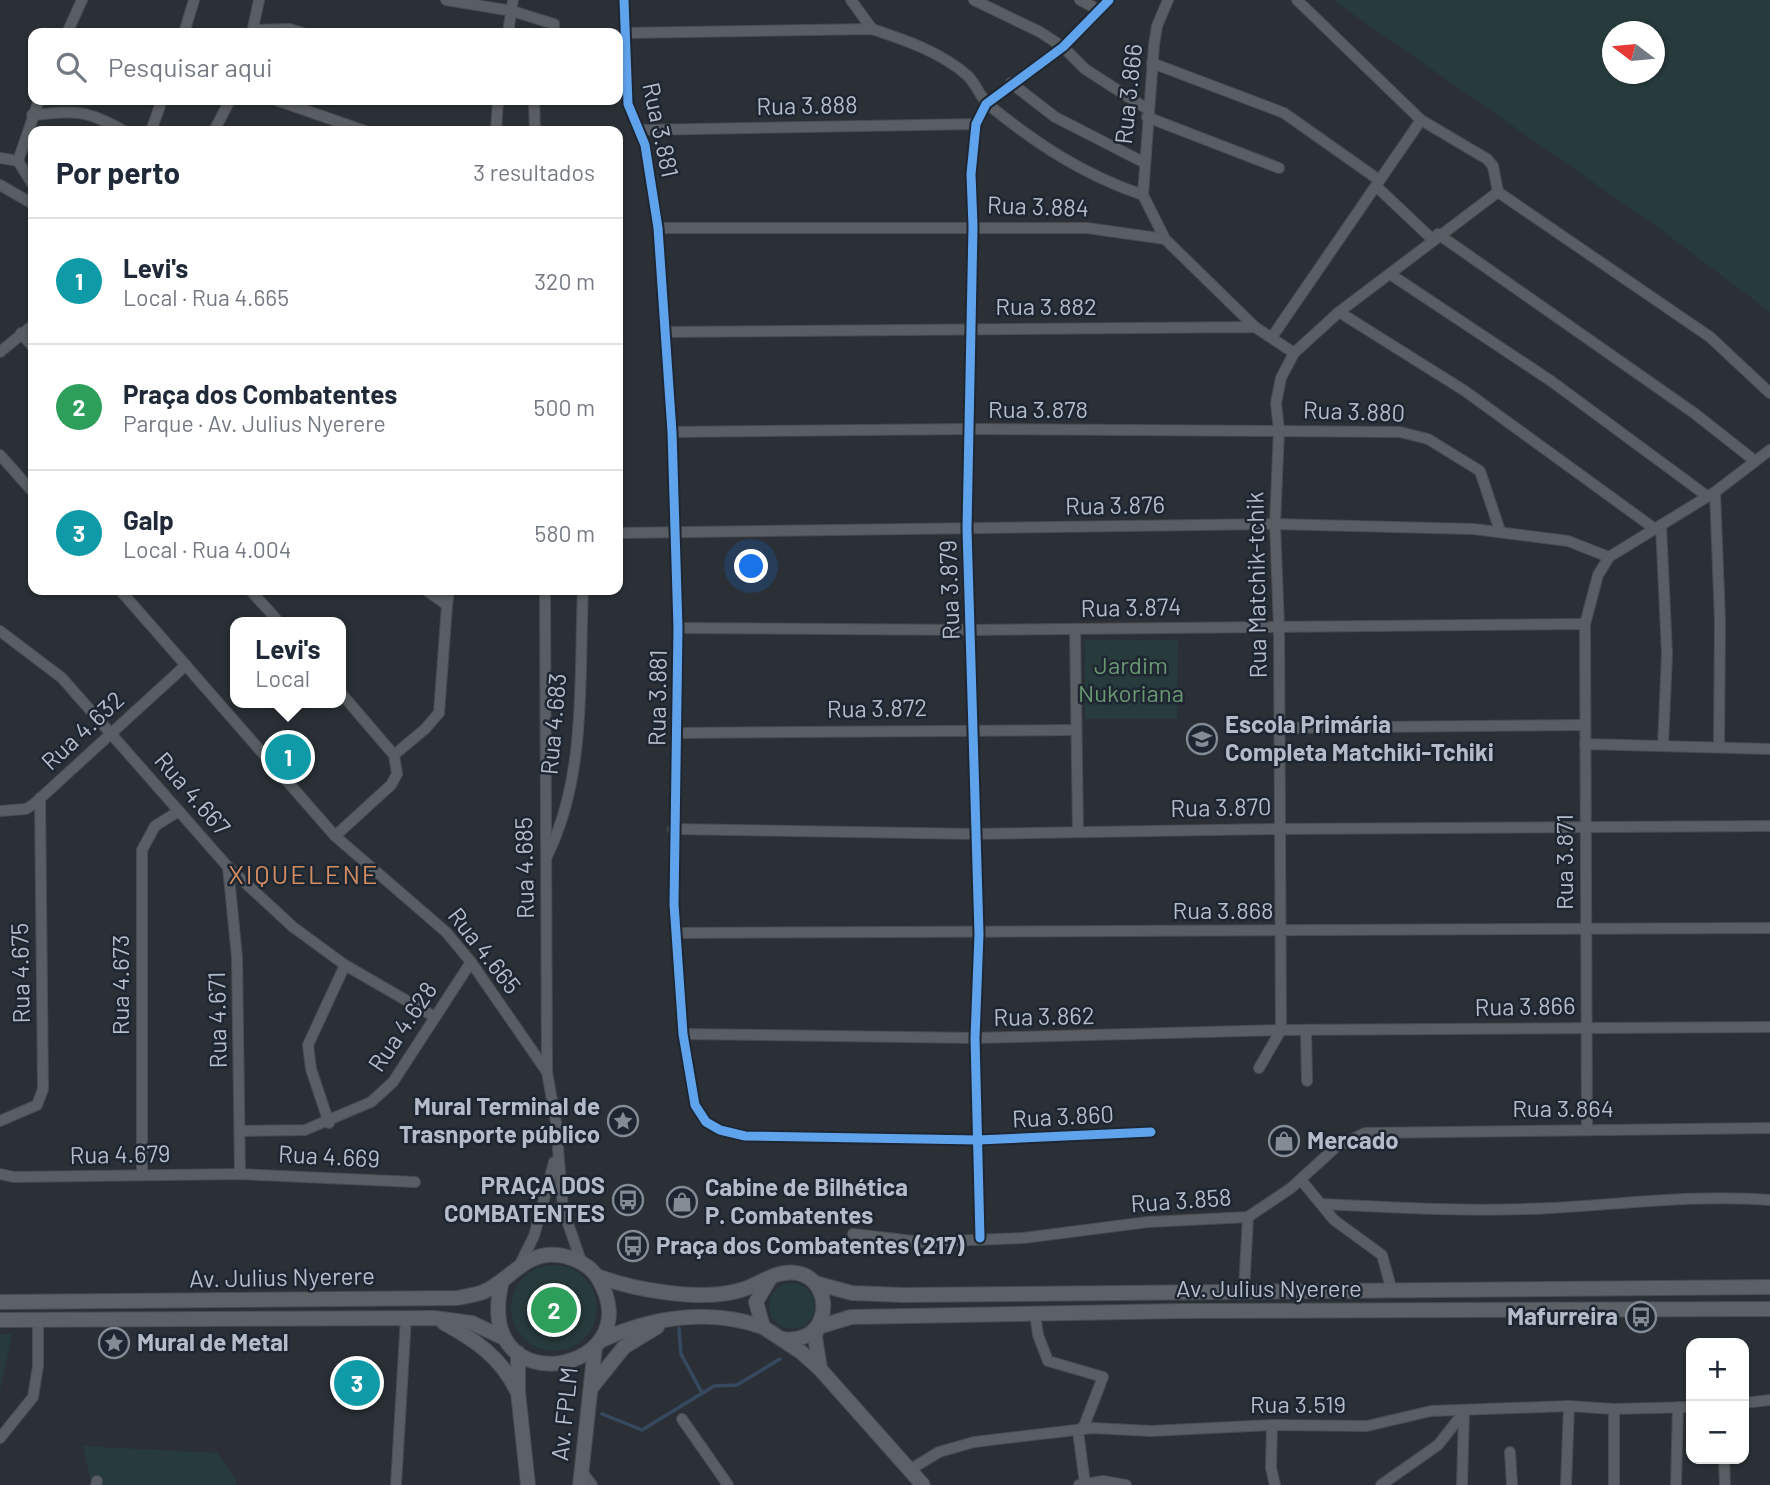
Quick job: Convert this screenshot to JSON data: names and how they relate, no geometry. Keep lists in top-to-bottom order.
{
  "streets": {
    "main road": ["Av. Julius Nyerere", "Av. FPLM"],
    "street": [
      "Rua 3.866",
      "Rua 3.888",
      "Rua 3.881",
      "Rua 3.884",
      "Rua 3.882",
      "Rua 3.878",
      "Rua 3.880",
      "Rua 3.876",
      "Rua Matchik-tchik",
      "Rua 3.879",
      "Rua 3.874",
      "Rua 3.872",
      "Rua 4.683",
      "Rua 4.632",
      "Rua 4.667",
      "Rua 3.870",
      "Rua 3.871",
      "Rua 4.685",
      "Rua 3.868",
      "Rua 4.665",
      "Rua 4.675",
      "Rua 4.673",
      "Rua 3.862",
      "Rua 4.671",
      "Rua 4.628",
      "Rua 3.864",
      "Rua 3.860",
      "Rua 4.679",
      "Rua 4.669",
      "Rua 3.858",
      "Rua 3.519"
    ]
  },
  "crossings": [
    ["Rua 3.866", "Rua Matchik-tchik"],
    ["Rua 3.866", "Rua 3.871"],
    ["Rua 3.866", "Rua 3.862"],
    ["Rua 3.888", "Rua 3.881"],
    ["Rua 3.888", "Rua 3.879"],
    ["Rua 3.881", "Rua 3.884"],
    ["Rua 3.881", "Rua 3.882"],
    ["Rua 3.881", "Rua 3.878"],
    ["Rua 3.881", "Rua 3.876"],
    ["Rua 3.881", "Rua 3.879"],
    ["Rua 3.881", "Rua 3.874"],
    ["Rua 3.881", "Rua 3.872"],
    ["Rua 3.881", "Rua 3.870"],
    ["Rua 3.881", "Rua 3.868"],
    ["Rua 3.881", "Rua 3.862"],
    ["Rua 3.881", "Rua 3.860"],
    ["Rua 3.884", "Rua 3.879"],
    ["Rua 3.882", "Rua 3.879"],
    ["Rua 3.878", "Rua 3.880"],
    ["Rua 3.878", "Rua Matchik-tchik"],
    ["Rua 3.878", "Rua 3.879"],
    ["Rua 3.880", "Rua 3.876"],
    ["Rua 3.880", "Rua Matchik-tchik"],
    ["Rua 3.876", "Rua Matchik-tchik"],
    ["Rua 3.876", "Rua 3.879"],
    ["Rua 3.876", "Rua 3.871"],
    ["Rua Matchik-tchik", "Rua 3.874"],
    ["Rua Matchik-tchik", "Rua 3.870"],
    ["Rua Matchik-tchik", "Rua 3.868"],
    ["Rua Matchik-tchik", "Rua 3.862"],
    ["Rua 3.879", "Rua 3.874"],
    ["Rua 3.879", "Rua 3.872"],
    ["Rua 3.879", "Rua 3.870"],
    ["Rua 3.879", "Rua 3.868"],
    ["Rua 3.879", "Rua 3.862"],
    ["Rua 3.879", "Rua 3.860"],
    ["Rua 3.879", "Rua 3.858"],
    ["Rua 3.874", "Rua 3.871"],
    ["Rua 4.683", "Rua 4.685"],
    ["Rua 4.632", "Rua 4.667"],
    ["Rua 4.632", "Rua 4.665"],
    ["Rua 4.632", "Rua 4.675"],
    ["Rua 4.667", "Rua 4.673"],
    ["Rua 4.667", "Rua 4.671"],
    ["Rua 4.667", "Rua 4.628"],
    ["Rua 3.870", "Rua 3.871"],
    ["Rua 3.871", "Rua 3.868"],
    ["Rua 3.871", "Rua 3.864"],
    ["Rua 4.685", "Rua 4.665"],
    ["Rua 4.685", "Av. Julius Nyerere"],
    ["Rua 4.685", "Av. FPLM"],
    ["Rua 4.665", "Rua 4.628"],
    ["Rua 4.673", "Rua 4.679"],
    ["Rua 4.671", "Rua 4.628"],
    ["Rua 4.671", "Rua 4.679"],
    ["Rua 4.671", "Rua 4.669"],
    ["Rua 3.864", "Rua 3.858"],
    ["Rua 4.679", "Rua 4.669"],
    ["Av. Julius Nyerere", "Av. FPLM"]
  ],
  "districts": ["XIQUELENE"],
  "parks": ["Jardim Nukoriana"],
  "places": {
    "school or university": ["Escola Primária Completa Matchiki-Tchiki"],
    "place": ["Mural Terminal de Trasnporte público", "Mural de Metal"],
    "shop": ["Mercado", "Cabine de Bilhética P. Combatentes"],
    "bus stop": ["PRAÇA DOS COMBATENTES", "Praça dos Combatentes (217)", "Mafurreira"]
  },
  "north": "left",
  "page": {
    "search": "Pesquisar aqui",
    "heading": ["Por perto", "3 resultados"],
    "list": [
      {
        "mark": "1",
        "name": "Levi's",
        "note": "Local · Rua 4.665",
        "value": "320 m"
      },
      {
        "mark": "2",
        "name": "Praça dos Combatentes",
        "note": "Parque · Av. Julius Nyerere",
        "value": "500 m"
      },
      {
        "mark": "3",
        "name": "Galp",
        "note": "Local · Rua 4.004",
        "value": "580 m"
      }
    ],
    "popup": ["Levi's", "Local"],
    "pins": ["1", "2", "3"],
    "map_buttons": ["+", "−"]
  }
}
